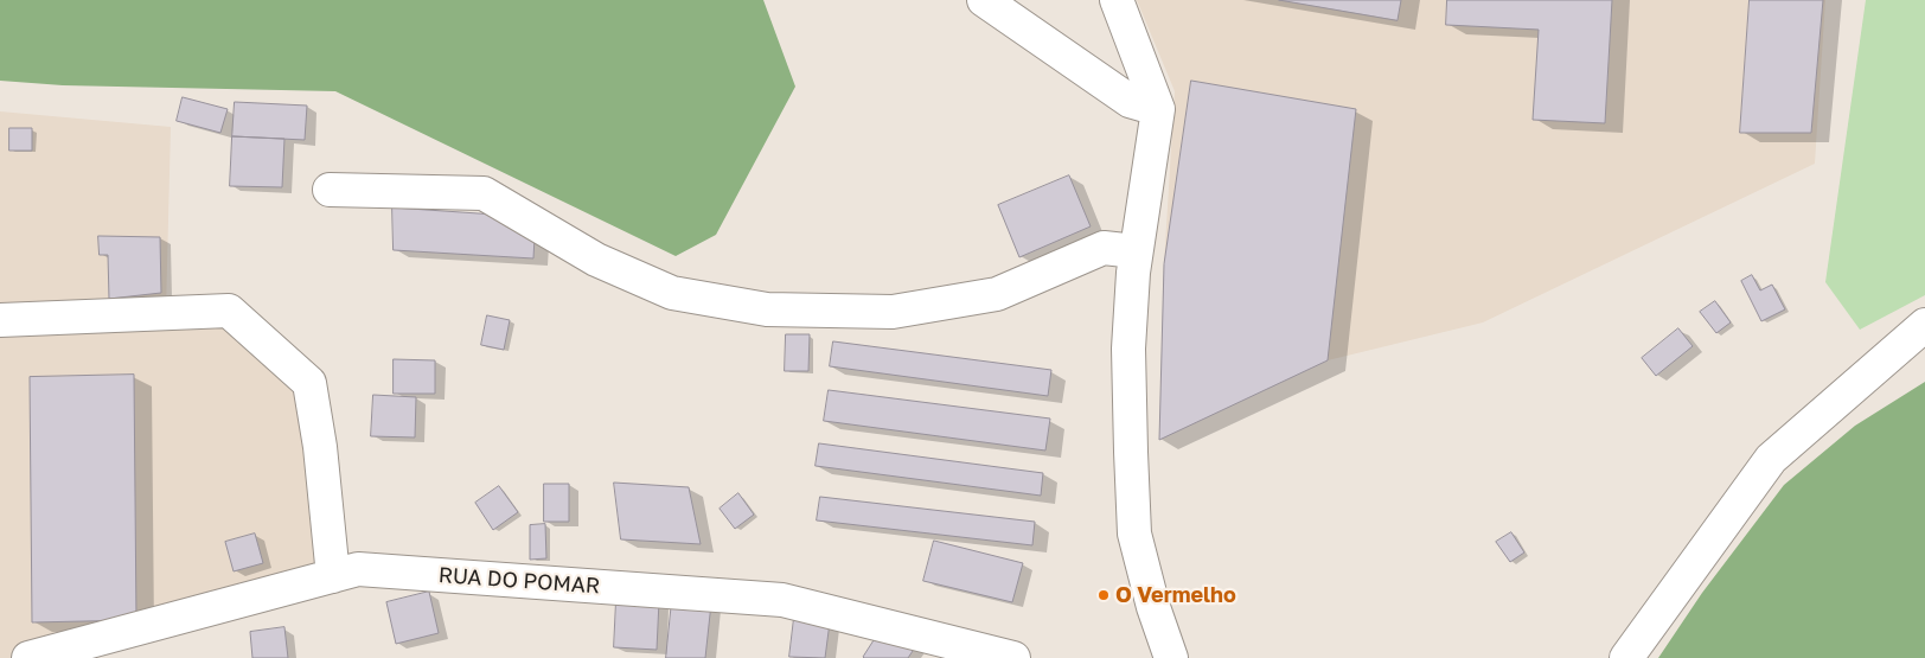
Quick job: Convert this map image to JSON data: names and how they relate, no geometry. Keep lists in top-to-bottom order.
{
  "streets": {
    "street": ["RUA DO POMAR"]
  },
  "places": ["O Vermelho"]
}
